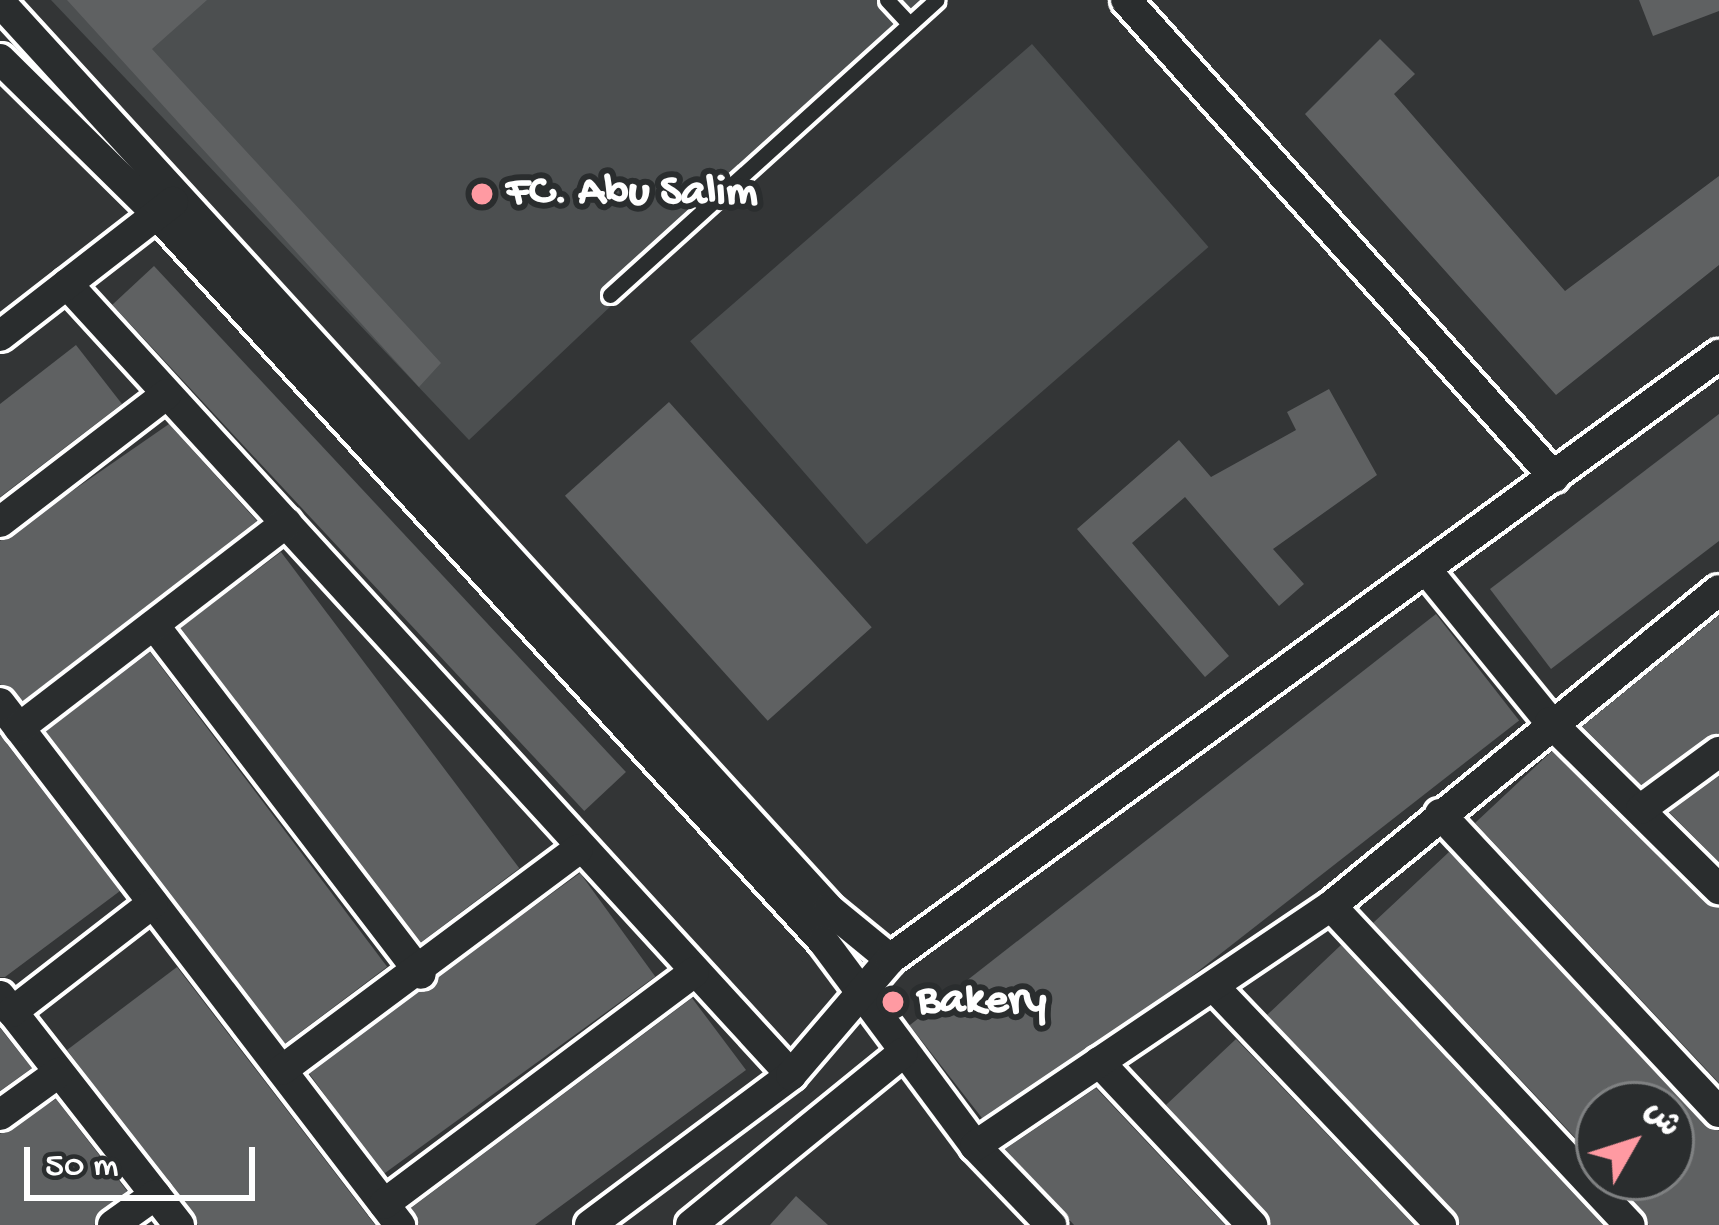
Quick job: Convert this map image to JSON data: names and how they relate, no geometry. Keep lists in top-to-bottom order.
{
  "places": ["FC. Abu Salim", "Bakery"],
  "scale_bar": "50 m",
  "north": "top right"
}
